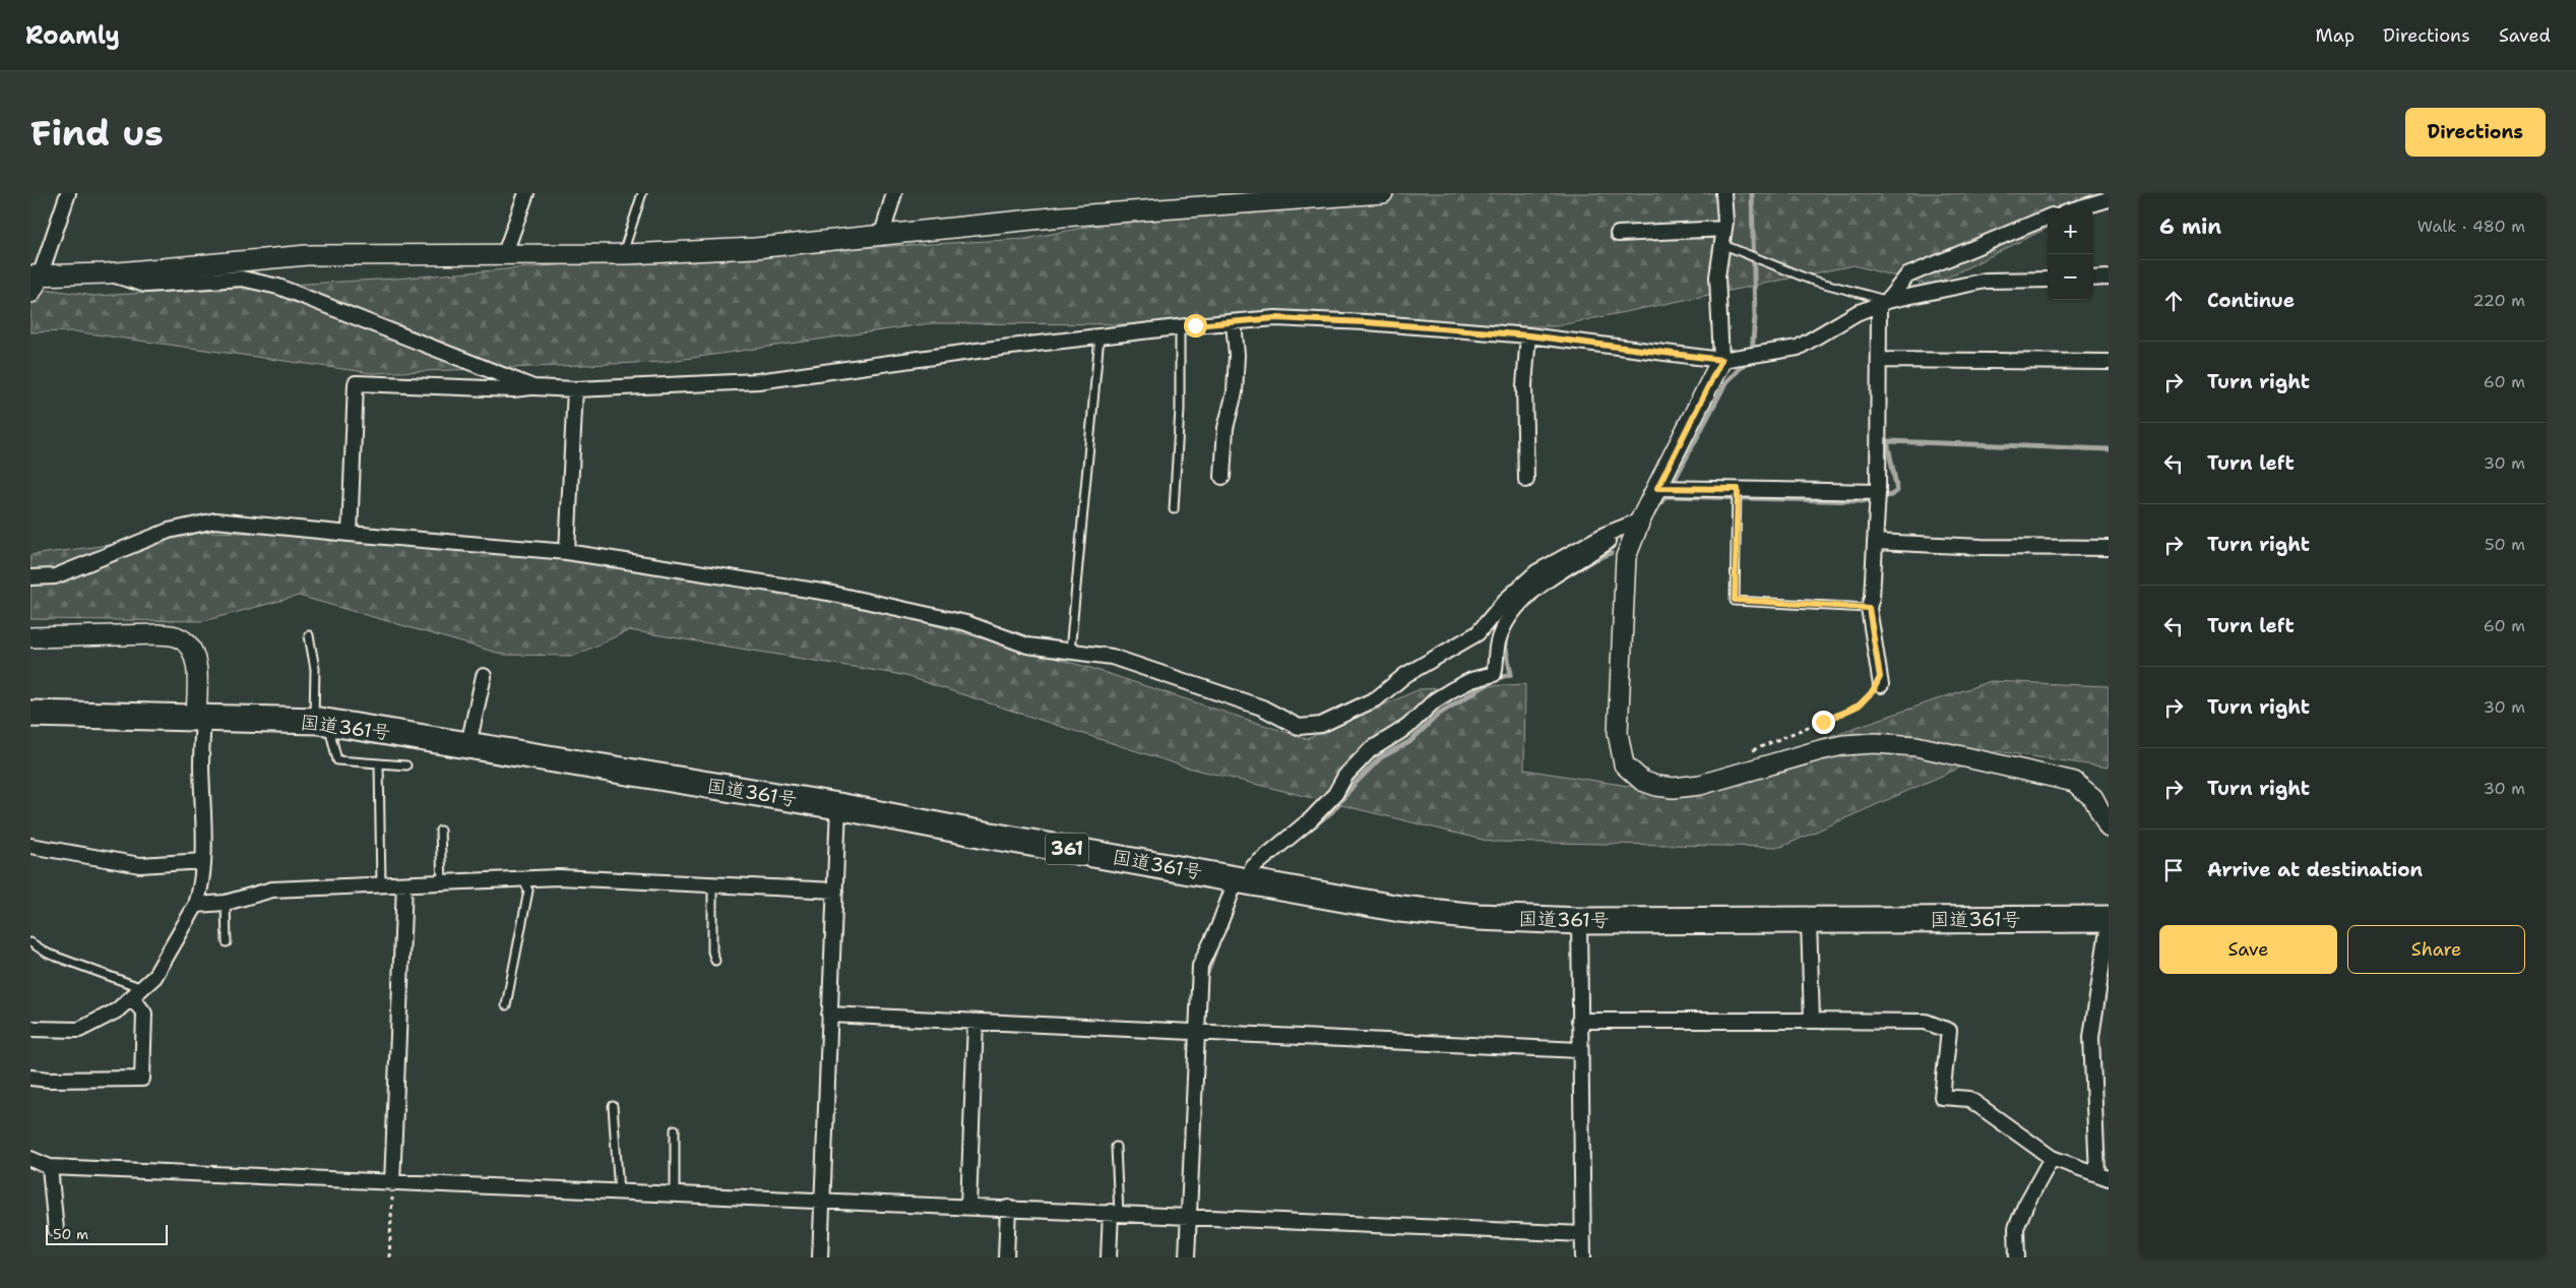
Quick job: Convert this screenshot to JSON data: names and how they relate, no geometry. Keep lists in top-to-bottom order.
{
  "streets": {
    "highway": ["国道361号", "361"]
  },
  "scale_bar": "50 m",
  "page": {
    "header": "Roamly",
    "nav": ["Map", "Directions", "Saved"],
    "buttons": [
      "Directions",
      ["Save", "Share"]
    ],
    "title": "Find us",
    "heading": ["6 min", "Walk · 480 m"],
    "map_buttons": ["+", "−"],
    "list": [
      ["Continue", "220 m"],
      ["Turn right", "60 m"],
      ["Turn left", "30 m"],
      ["Turn right", "50 m"],
      ["Turn left", "60 m"],
      ["Turn right", "30 m"],
      ["Turn right", "30 m"],
      "Arrive at destination"
    ],
    "scale": "50 m"
  }
}
